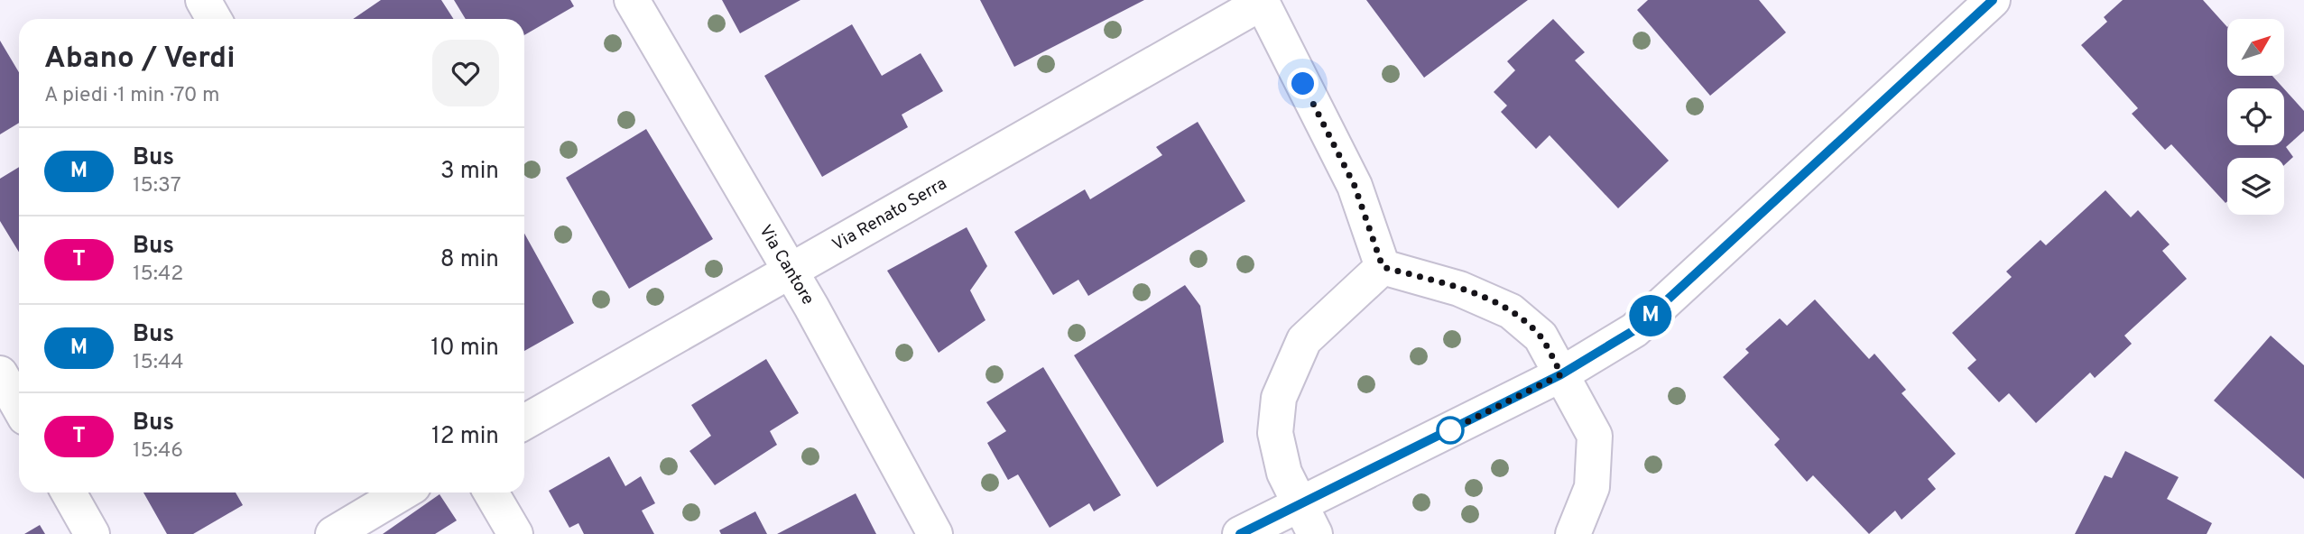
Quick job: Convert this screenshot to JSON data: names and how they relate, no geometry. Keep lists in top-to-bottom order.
{
  "streets": {
    "street": ["Via Renato Serra", "Via Cantore"]
  },
  "crossings": [
    ["Via Renato Serra", "Via Cantore"]
  ],
  "lines": ["bus line M"],
  "north": "top right",
  "page": {
    "on_map": "M",
    "heading": ["Abano / Verdi", "A piedi · 1 min · 70 m"],
    "list": [
      {
        "mark": "M",
        "name": "Bus",
        "note": "15:37",
        "value": "3 min"
      },
      {
        "mark": "T",
        "name": "Bus",
        "note": "15:42",
        "value": "8 min"
      },
      {
        "mark": "M",
        "name": "Bus",
        "note": "15:44",
        "value": "10 min"
      },
      {
        "mark": "T",
        "name": "Bus",
        "note": "15:46",
        "value": "12 min"
      }
    ]
  }
}
